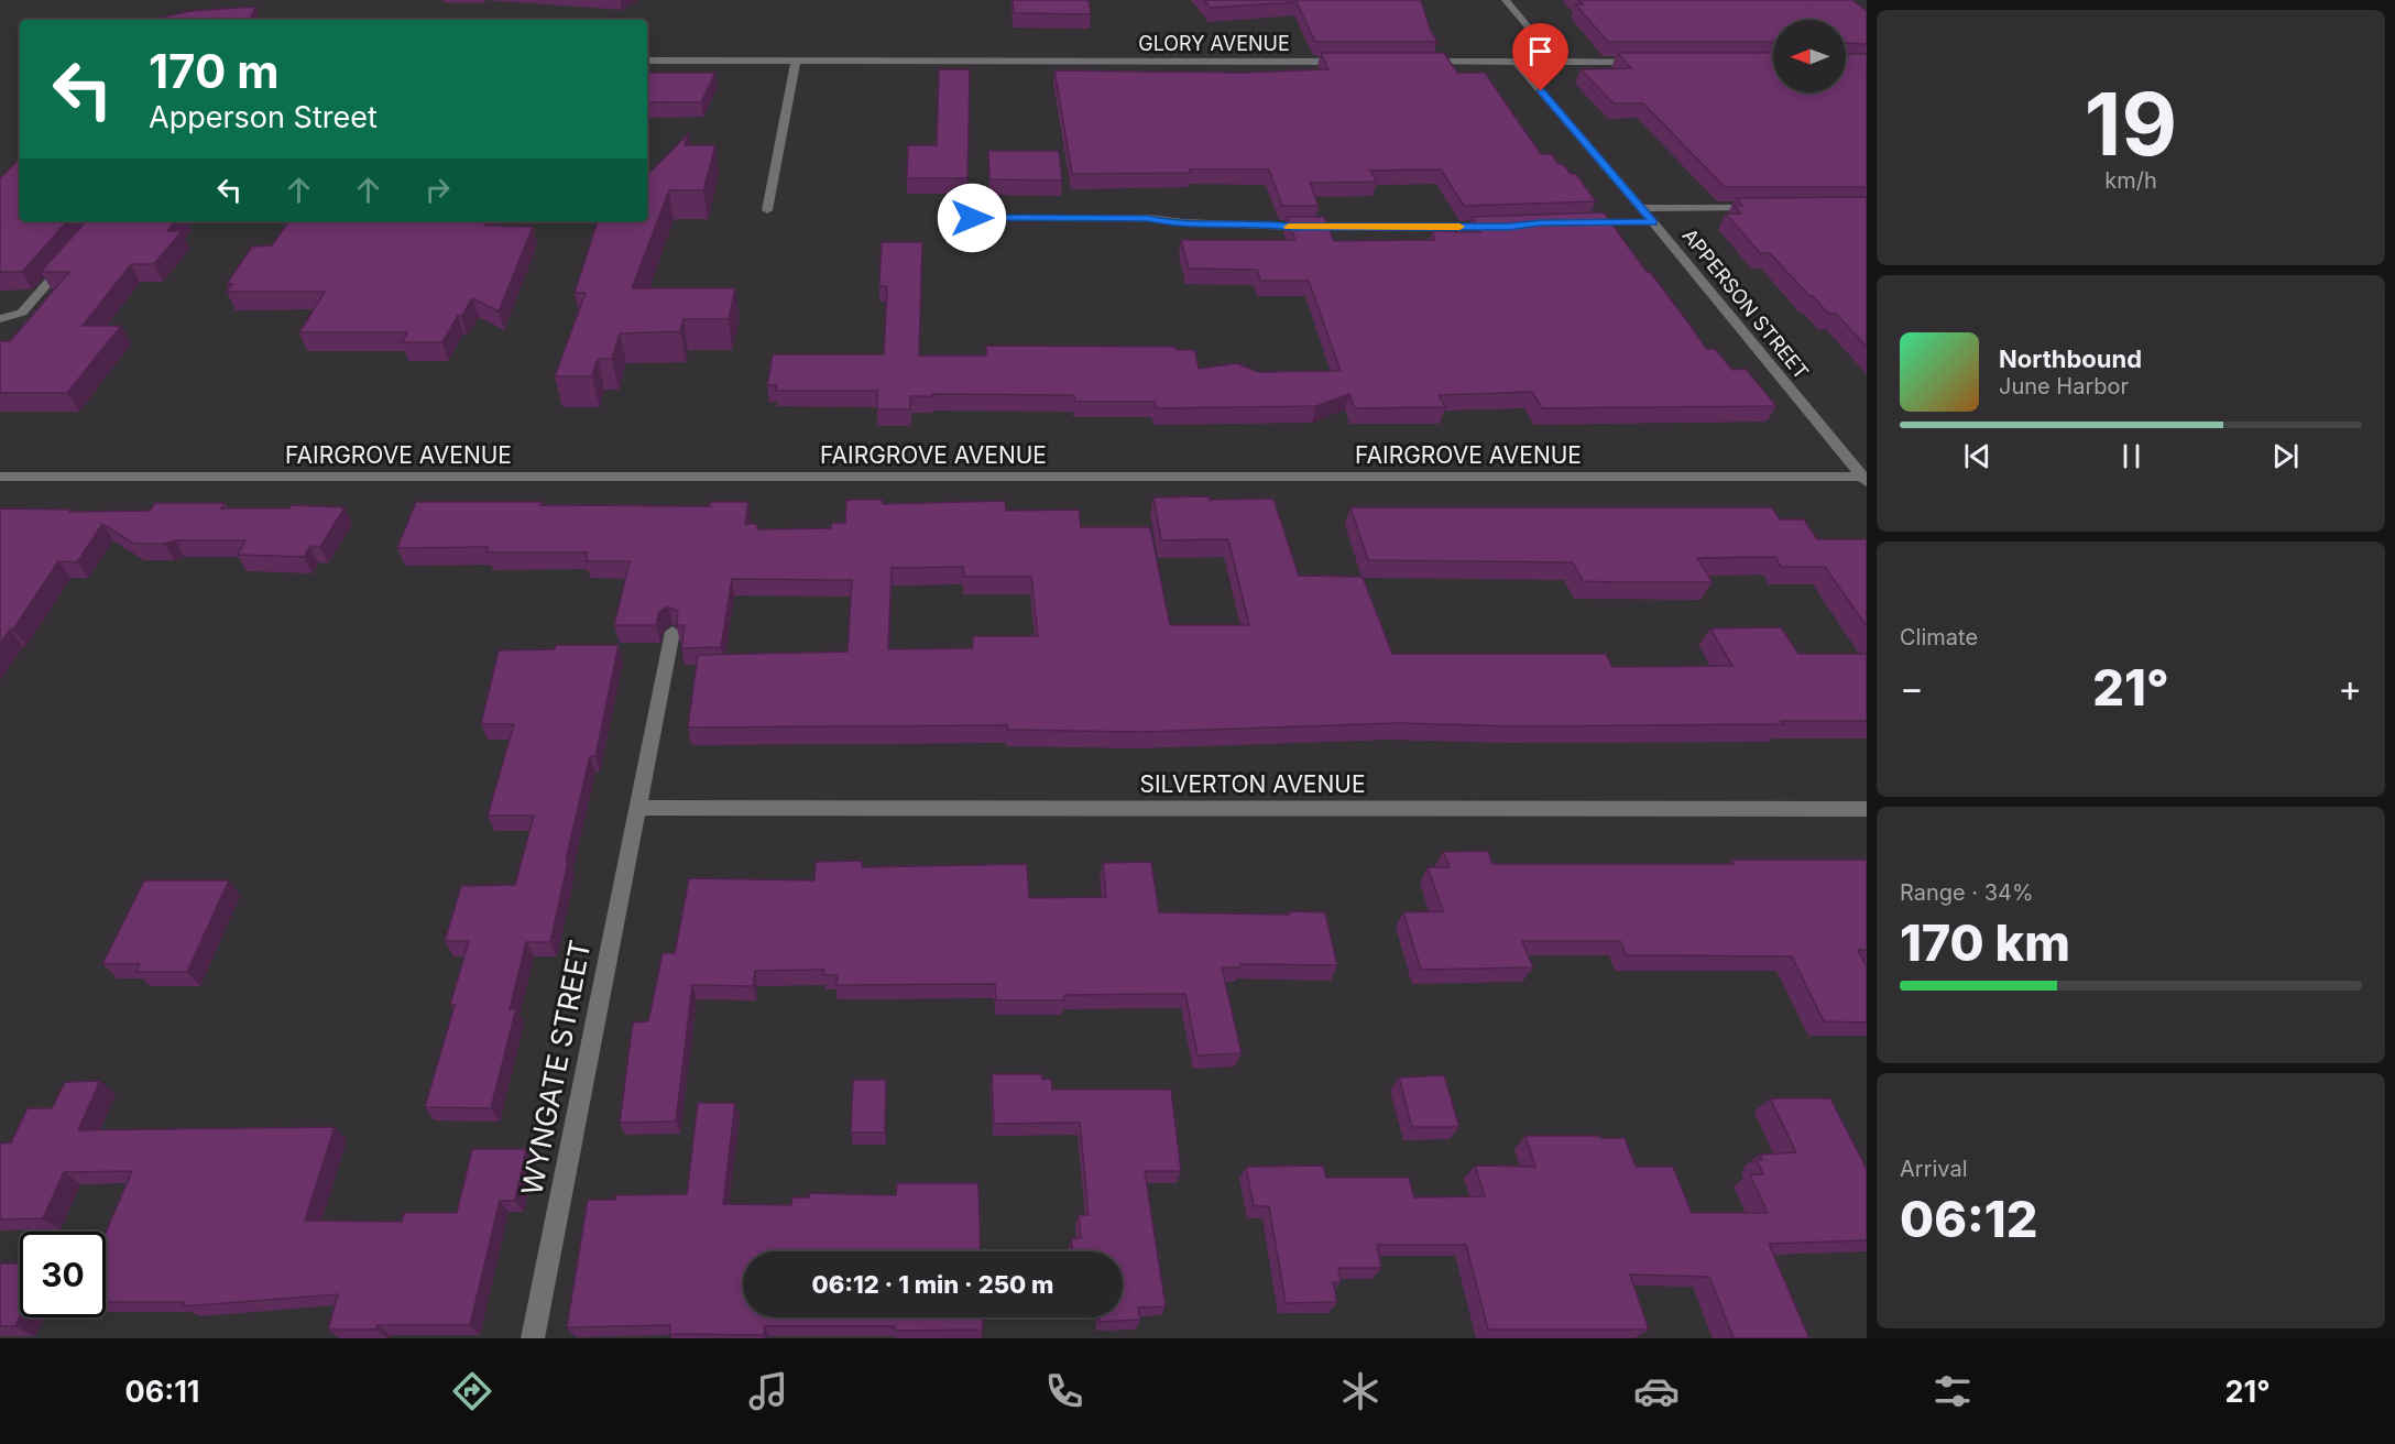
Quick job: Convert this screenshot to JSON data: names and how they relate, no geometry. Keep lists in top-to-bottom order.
{
  "streets": {
    "street": [
      "GLORY AVENUE",
      "APPERSON STREET",
      "FAIRGROVE AVENUE",
      "SILVERTON AVENUE",
      "WYNGATE STREET"
    ]
  },
  "crossings": [
    ["APPERSON STREET", "FAIRGROVE AVENUE"],
    ["SILVERTON AVENUE", "WYNGATE STREET"]
  ],
  "north": "left",
  "page": {
    "tile": [
      ["19", "km/h"],
      "Climate",
      ["Range · 34%", "170 km"],
      ["Arrival", "06:12"]
    ],
    "turn": ["170 m", "Apperson Street"],
    "song": ["Northbound", "June Harbor"],
    "heat": ["−", "21°", "+"],
    "limit": "30",
    "trip": "06:12 · 1 min · 250 m",
    "tabs": ["06:11", "21°"]
  }
}
